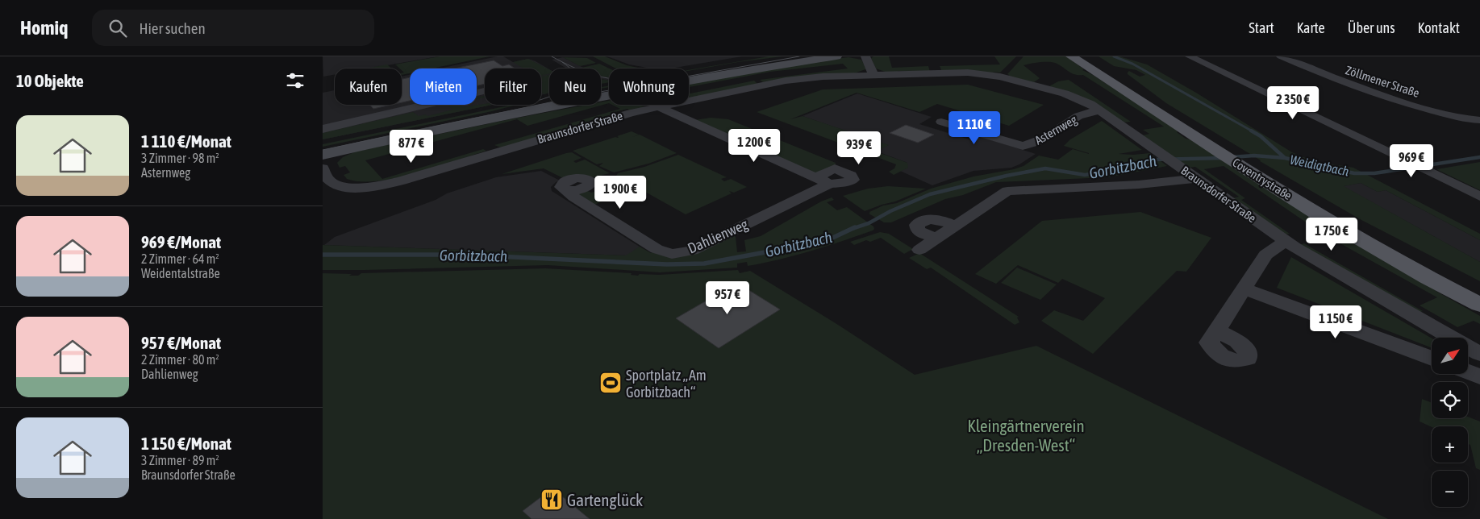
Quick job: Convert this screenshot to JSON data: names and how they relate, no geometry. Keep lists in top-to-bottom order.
{
  "streets": {
    "main road": ["Coventrystraße"],
    "street": [
      "Zöllmener Straße",
      "Braunsdorfer Straße",
      "Asternweg",
      "Dahlienweg"
    ]
  },
  "crossings": [
    ["Braunsdorfer Straße", "Asternweg"],
    ["Braunsdorfer Straße", "Dahlienweg"]
  ],
  "water": ["Weidigtbach", "Gorbitzbach"],
  "parks": ["Kleingärtnerverein „Dresden-West“"],
  "places": {
    "sports": ["Sportplatz „Am Gorbitzbach“"],
    "restaurant": ["Gartenglück"]
  },
  "north": "top right",
  "page": {
    "header": "Homiq",
    "search": "Hier suchen",
    "nav": [
      "Start",
      "Karte",
      "Über uns",
      "Kontakt"
    ],
    "heading": "10 Objekte",
    "chip": [
      "Kaufen",
      "Mieten",
      "Filter",
      "Neu",
      "Wohnung"
    ],
    "price": [
      "2 350 €",
      "1 110 €",
      "1 200 €",
      "877 €",
      "939 €",
      "969 €",
      "1 900 €",
      "1 750 €",
      "957 €",
      "1 150 €"
    ],
    "list": [
      {
        "name": "1 110 €/Monat",
        "note": "3 Zimmer · 98 m² · Asternweg"
      },
      {
        "name": "969 €/Monat",
        "note": "2 Zimmer · 64 m² · Weidentalstraße"
      },
      {
        "name": "957 €/Monat",
        "note": "2 Zimmer · 80 m² · Dahlienweg"
      },
      {
        "name": "1 150 €/Monat",
        "note": "3 Zimmer · 89 m² · Braunsdorfer Straße"
      }
    ],
    "map_buttons": ["+", "−"]
  }
}
